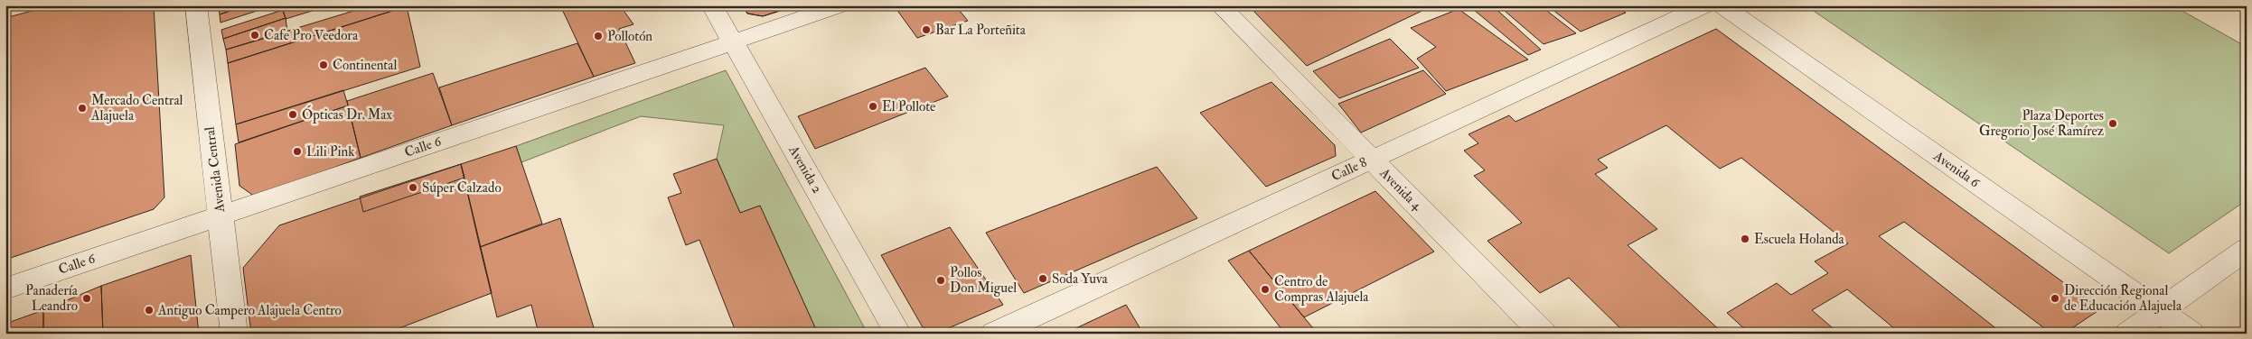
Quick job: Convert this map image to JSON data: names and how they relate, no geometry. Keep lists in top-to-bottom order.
{
  "streets": {
    "street": [
      "Calle 6",
      "Avenida Central",
      "Avenida 2",
      "Calle 8",
      "Avenida 6",
      "Avenida 4"
    ]
  },
  "crossings": [
    ["Calle 6", "Avenida Central"],
    ["Calle 6", "Avenida 2"],
    ["Calle 8", "Avenida 4"]
  ],
  "places": [
    "Bar La Porteñita",
    "Cafe Pro Veedora",
    "Pollotón",
    "Continental",
    "El Pollote",
    "Mercado Central Alajuela",
    "Ópticas Dr. Max",
    "Plaza Deportes Gregorio José Ramírez",
    "Lili Pink",
    "Súper Calzado",
    "Escuela Holanda",
    "Soda Yuva",
    "Pollos Don Miguel",
    "Centro de Compras Alajuela",
    "Panadería Leandro",
    "Dirección Regional de Educación Alajuela",
    "Antiguo Campero Alajuela Centro"
  ]
}
